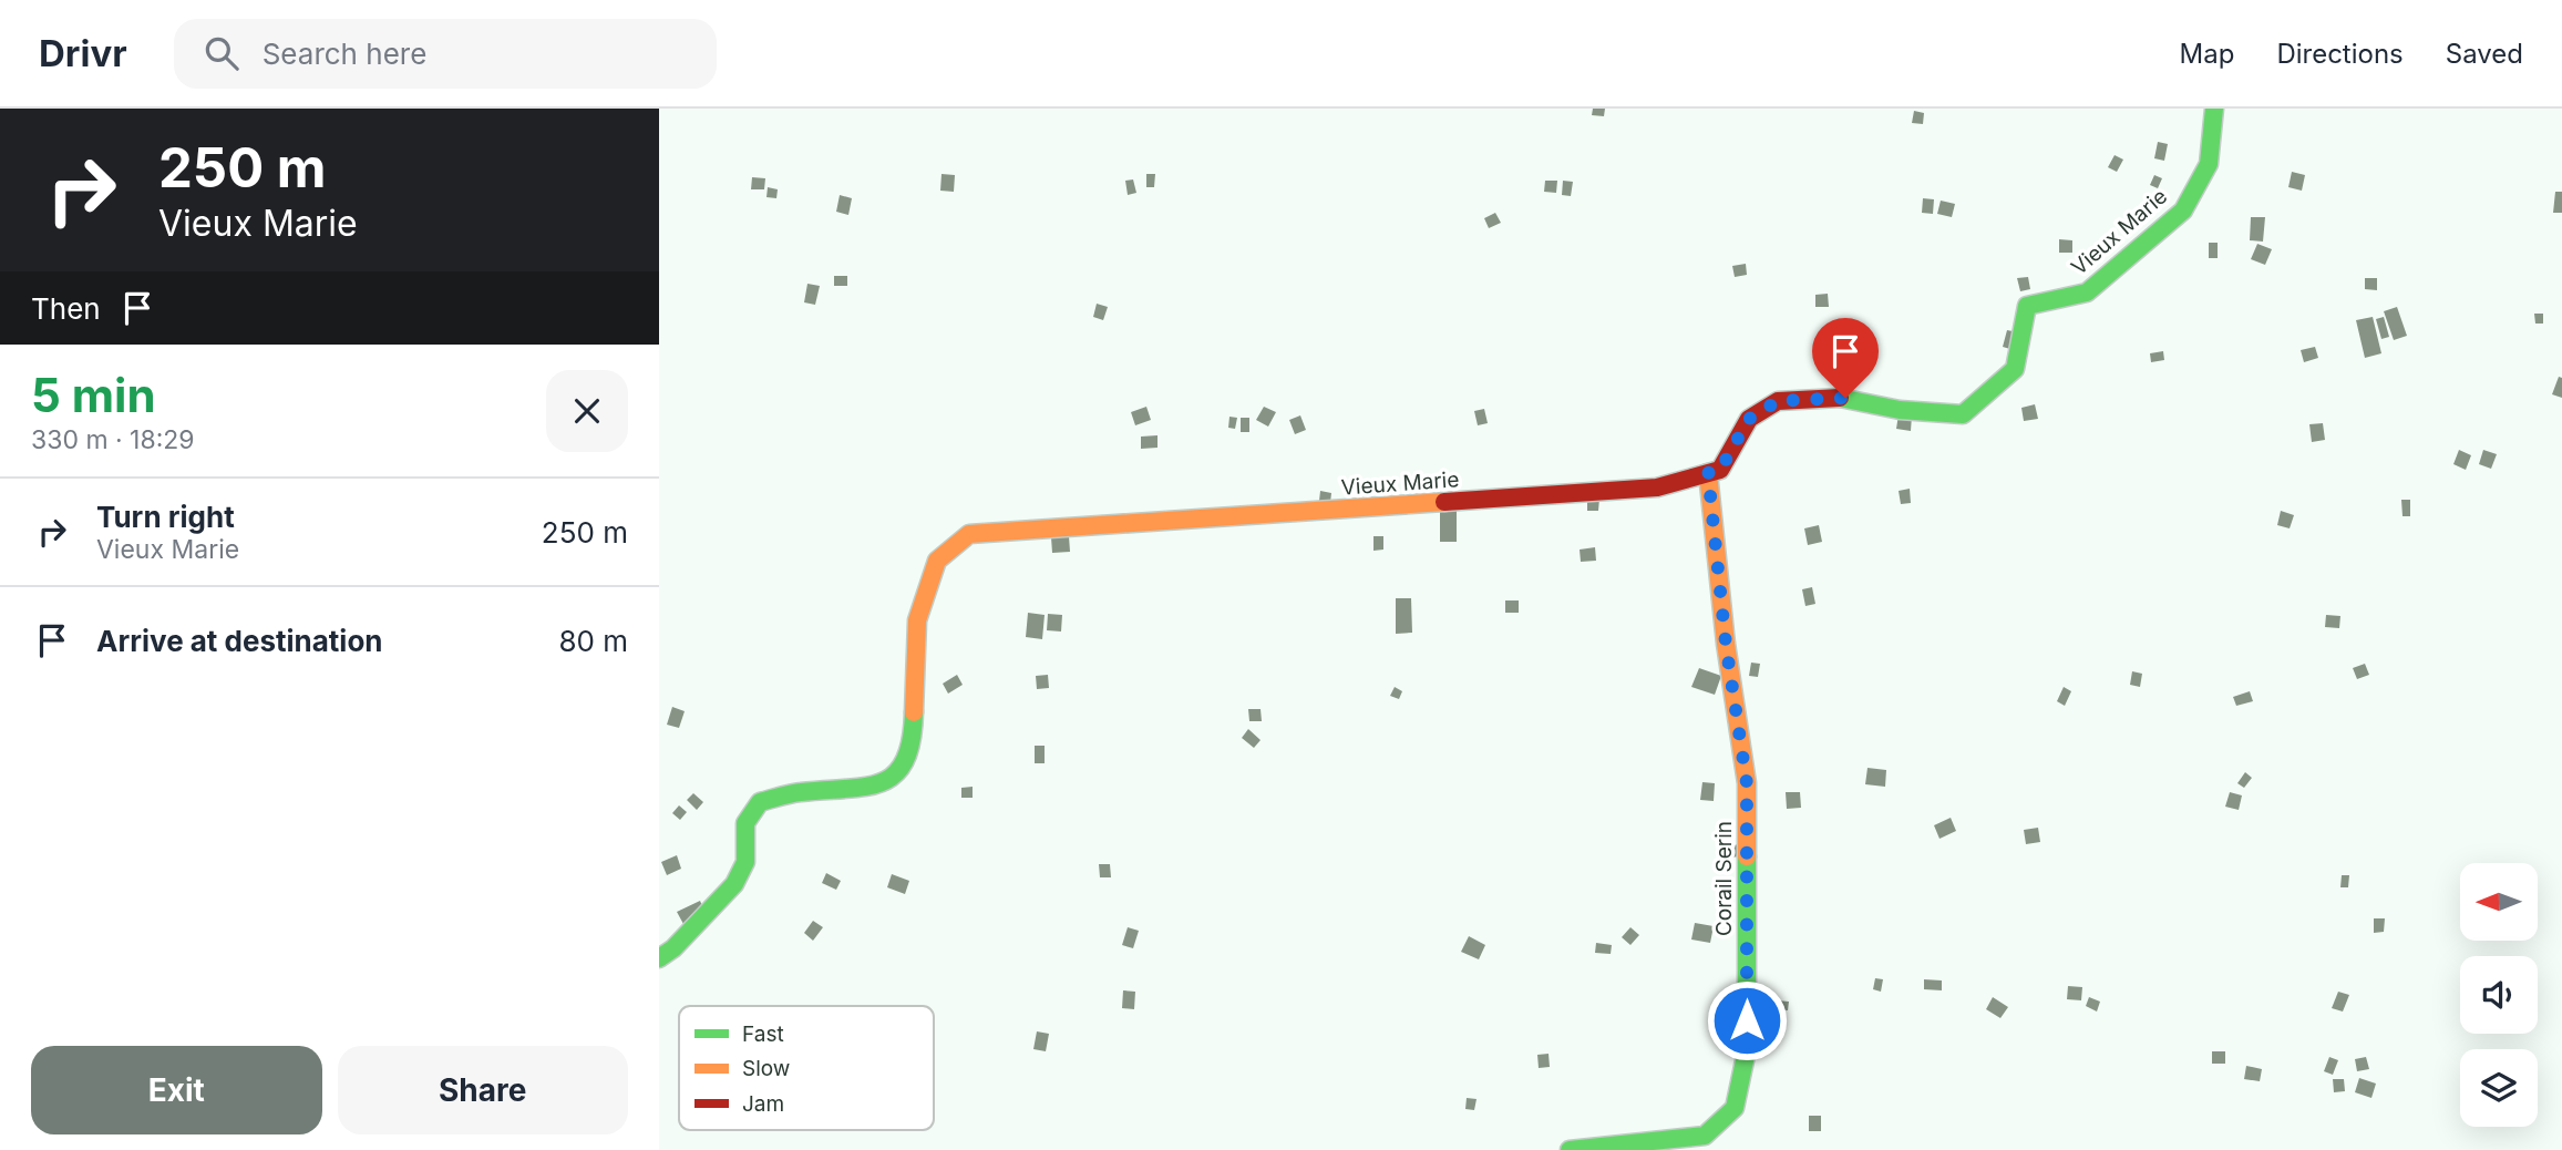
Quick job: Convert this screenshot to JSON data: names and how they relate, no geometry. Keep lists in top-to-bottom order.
{
  "streets": {
    "street": ["Vieux Marie", "Corail Serin"]
  },
  "crossings": [
    ["Vieux Marie", "Corail Serin"]
  ],
  "legend": ["Fast", "Slow", "Jam"],
  "north": "left",
  "page": {
    "header": "Drivr",
    "search": "Search here",
    "nav": ["Map", "Directions", "Saved"],
    "turn": ["250 m", "Vieux Marie"],
    "then": "Then",
    "heading": ["5 min", "330 m · 18:29"],
    "list": [
      {
        "name": "Turn right",
        "note": "Vieux Marie",
        "value": "250 m"
      },
      {
        "name": "Arrive at destination",
        "value": "80 m"
      }
    ],
    "buttons": ["Exit", "Share"]
  }
}
